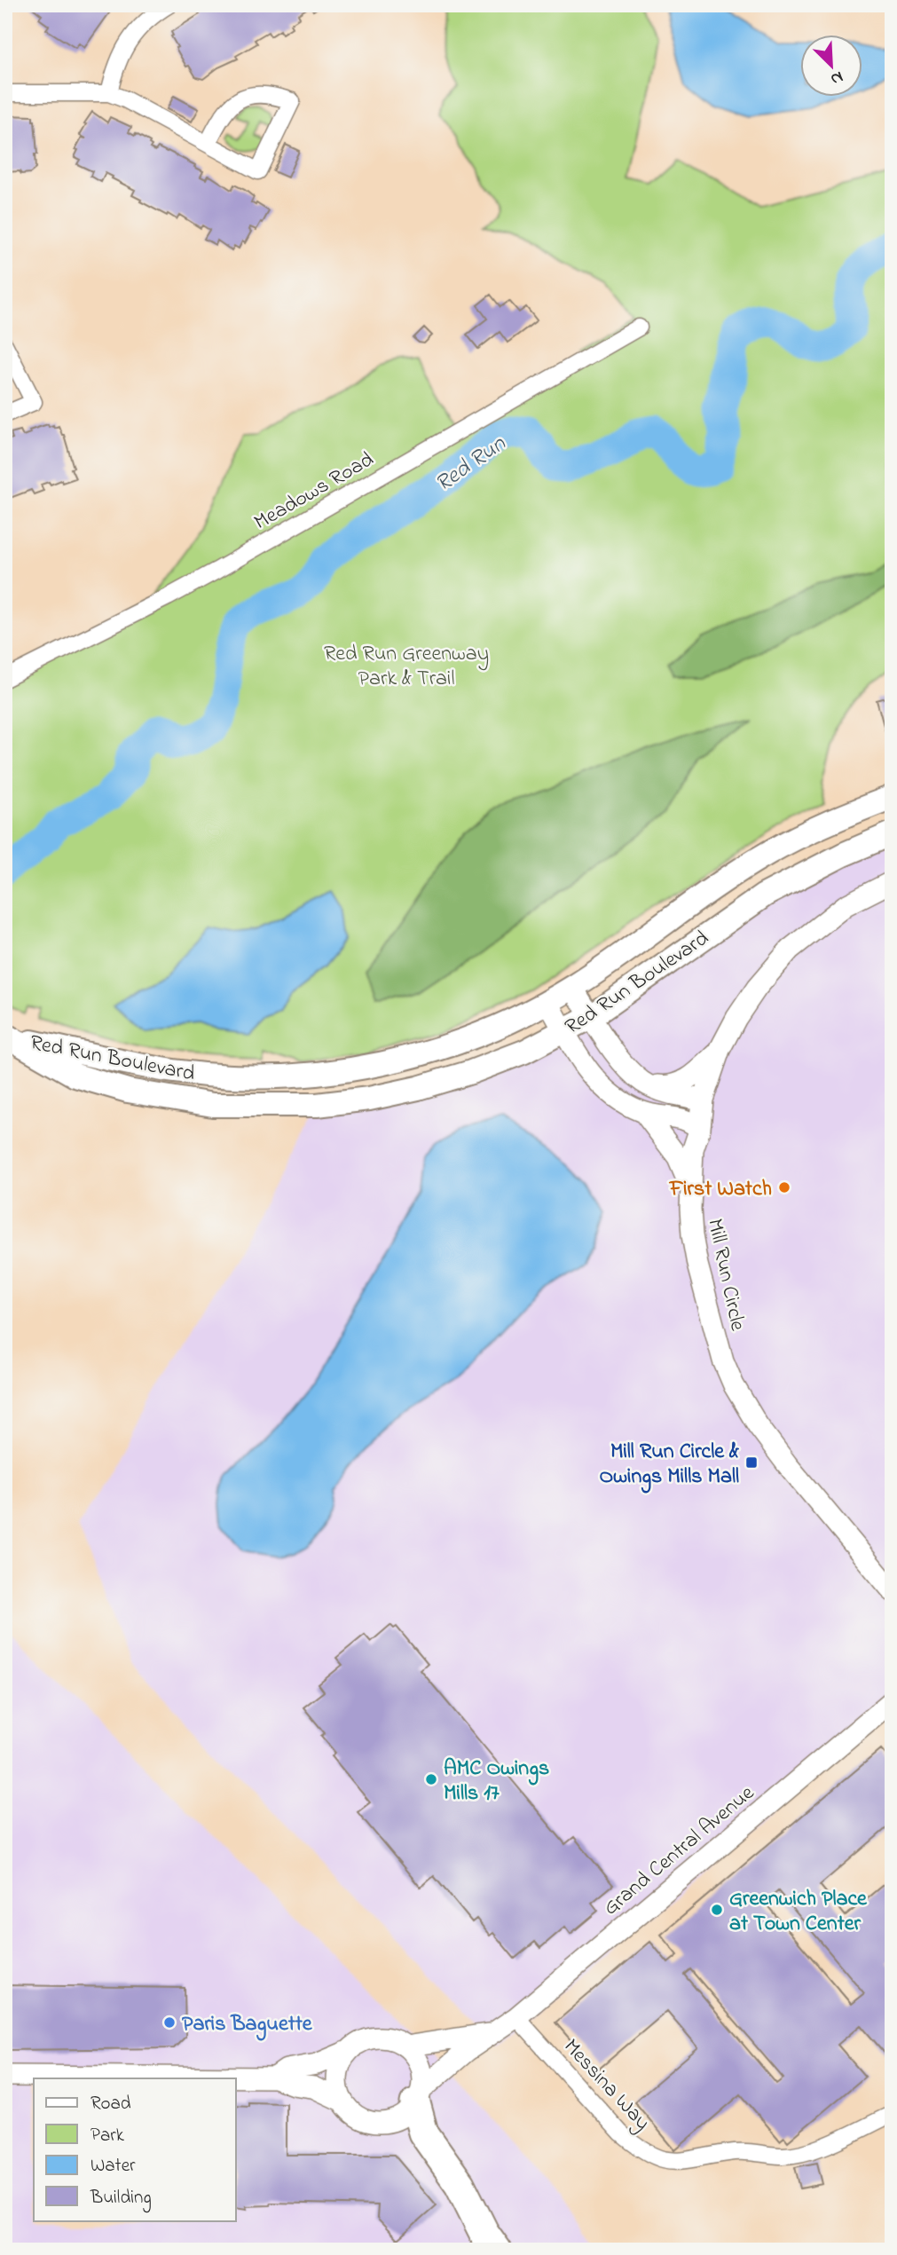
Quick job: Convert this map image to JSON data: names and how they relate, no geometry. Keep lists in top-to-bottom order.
{
  "streets": {
    "main road": ["Red Run Boulevard"],
    "street": [
      "Meadows Road",
      "Mill Run Circle",
      "Grand Central Avenue",
      "Messina Way"
    ]
  },
  "crossings": [
    ["Grand Central Avenue", "Messina Way"]
  ],
  "water": ["Red Run"],
  "parks": ["Red Run Greenway Park & Trail"],
  "places": {
    "other": [
      "First Watch",
      "AMC Owings Mills 17",
      "Greenwich Place at Town Center",
      "Paris Baguette"
    ],
    "transit": ["Mill Run Circle & Owings Mills Mall"]
  },
  "legend": [
    "Road",
    "Park",
    "Water",
    "Building"
  ],
  "north": "bottom right"
}
